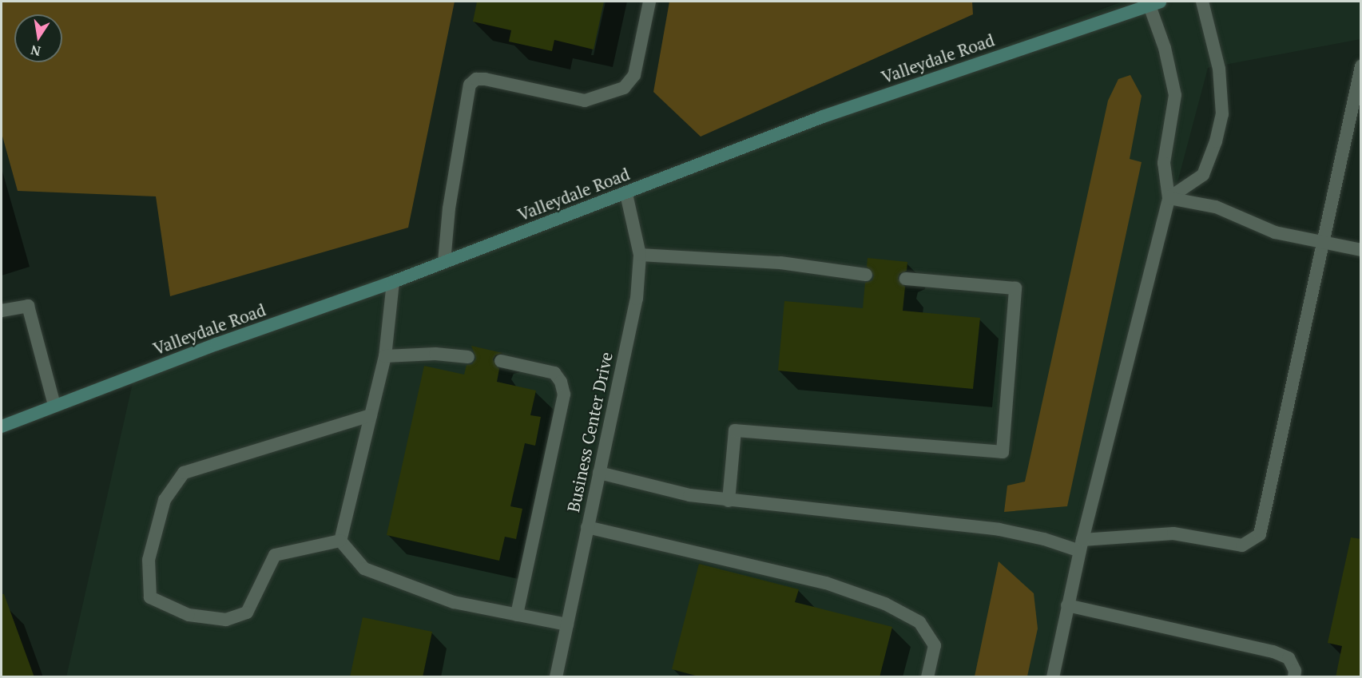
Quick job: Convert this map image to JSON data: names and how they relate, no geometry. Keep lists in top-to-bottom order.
{
  "streets": {
    "main road": ["Valleydale Road"],
    "lane": ["Business Center Drive"]
  },
  "crossings": [
    ["Valleydale Road", "Business Center Drive"]
  ],
  "north": "bottom"
}
